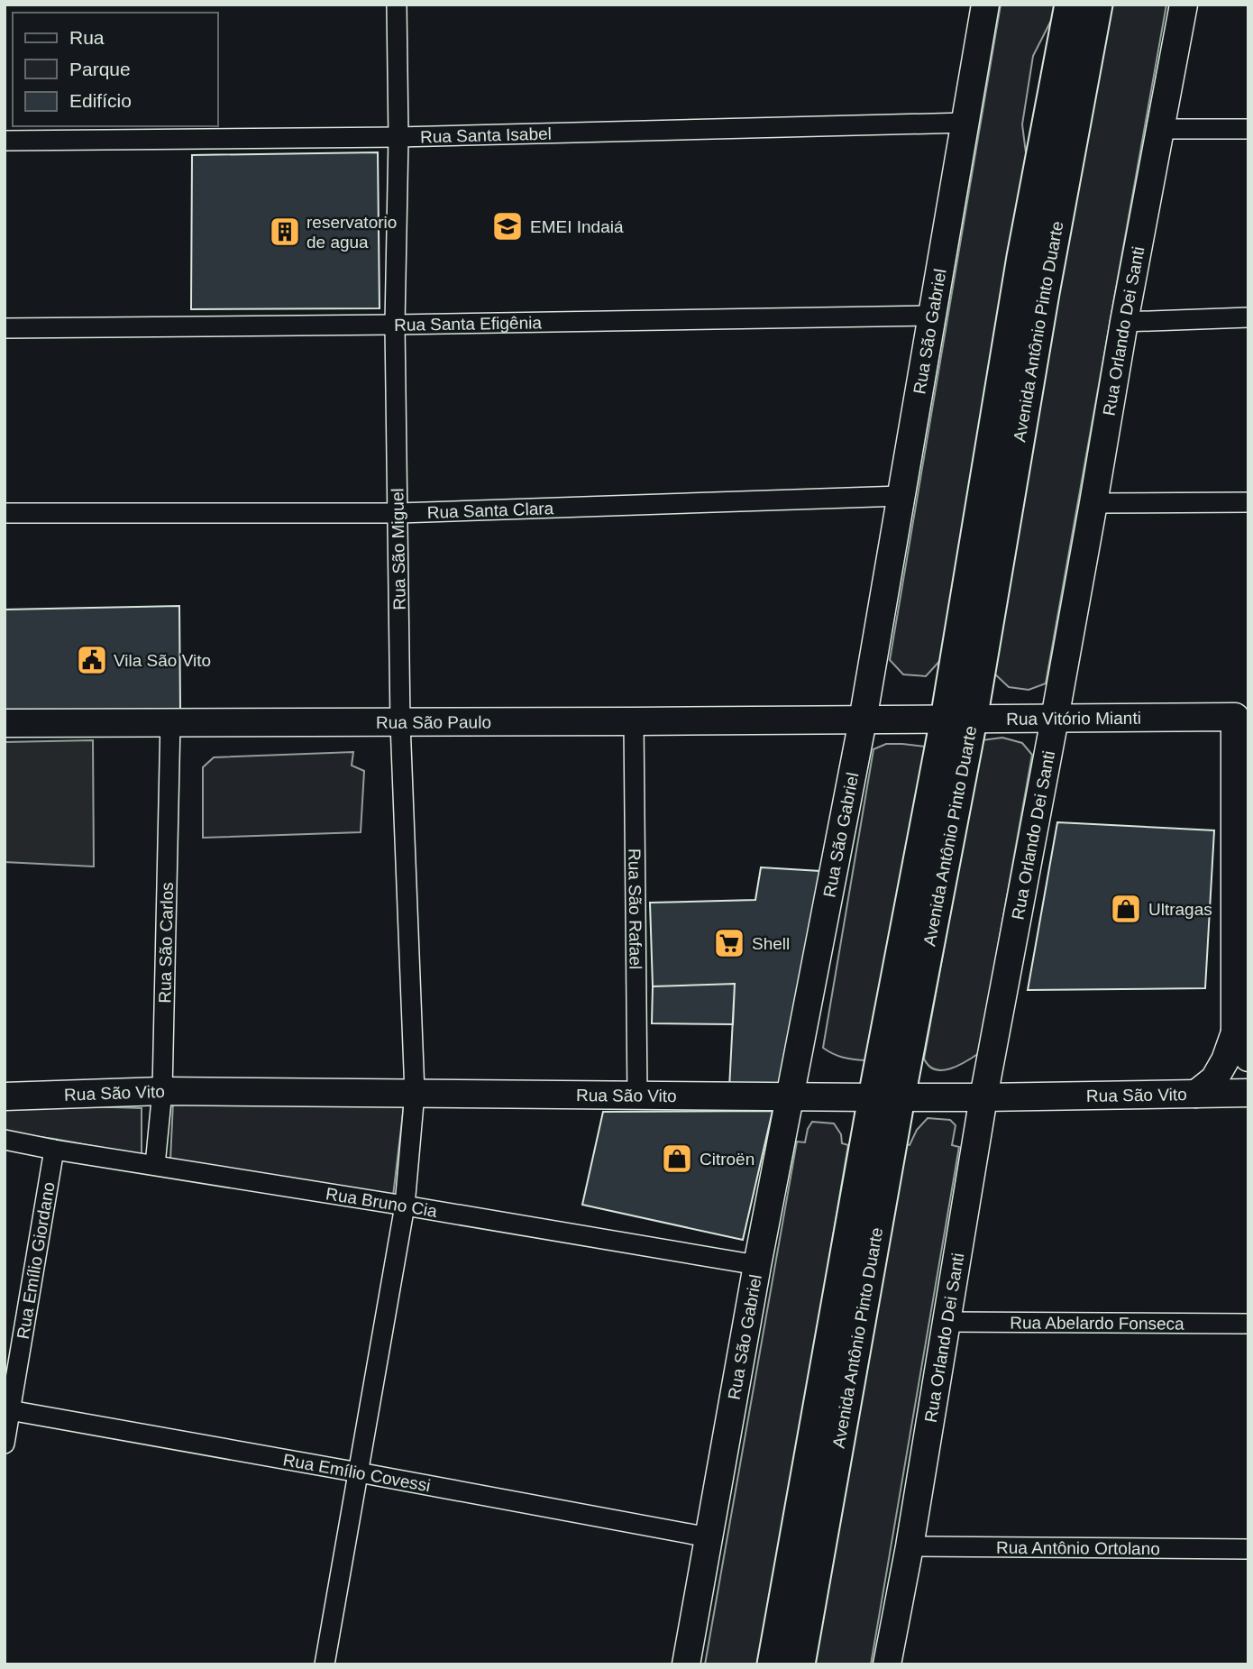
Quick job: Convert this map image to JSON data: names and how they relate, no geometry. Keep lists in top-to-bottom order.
{
  "streets": {
    "main road": [
      "Avenida Antônio Pinto Duarte",
      "Rua Orlando Dei Santi",
      "Rua São Gabriel",
      "Rua Vitório Mianti",
      "Rua São Paulo",
      "Rua São Vito"
    ],
    "street": [
      "Rua Santa Isabel",
      "Rua Santa Efigênia",
      "Rua Santa Clara",
      "Rua São Miguel",
      "Rua São Rafael",
      "Rua São Carlos",
      "Rua Bruno Cia",
      "Rua Emílio Giordano",
      "Rua Abelardo Fonseca",
      "Rua Emílio Covessi",
      "Rua Antônio Ortolano"
    ]
  },
  "crossings": [
    ["Rua Santa Isabel", "Rua São Gabriel"],
    ["Rua Santa Isabel", "Rua São Miguel"],
    ["Rua Santa Efigênia", "Rua São Gabriel"],
    ["Rua Santa Efigênia", "Rua São Miguel"],
    ["Avenida Antônio Pinto Duarte", "Rua Vitório Mianti"],
    ["Avenida Antônio Pinto Duarte", "Rua São Vito"],
    ["Rua Orlando Dei Santi", "Rua Vitório Mianti"],
    ["Rua Orlando Dei Santi", "Rua São Vito"],
    ["Rua Orlando Dei Santi", "Rua Abelardo Fonseca"],
    ["Rua Orlando Dei Santi", "Rua Antônio Ortolano"],
    ["Rua São Gabriel", "Rua Santa Clara"],
    ["Rua São Gabriel", "Rua Vitório Mianti"],
    ["Rua São Gabriel", "Rua São Paulo"],
    ["Rua São Gabriel", "Rua São Vito"],
    ["Rua São Gabriel", "Rua Bruno Cia"],
    ["Rua São Gabriel", "Rua Emílio Covessi"],
    ["Rua Santa Clara", "Rua São Miguel"],
    ["Rua São Miguel", "Rua São Paulo"],
    ["Rua São Miguel", "Rua São Vito"],
    ["Rua São Miguel", "Rua Bruno Cia"],
    ["Rua São Miguel", "Rua Emílio Covessi"],
    ["Rua Vitório Mianti", "Rua São Paulo"],
    ["Rua São Paulo", "Rua São Rafael"],
    ["Rua São Paulo", "Rua São Carlos"],
    ["Rua São Rafael", "Rua São Vito"],
    ["Rua São Carlos", "Rua São Vito"],
    ["Rua São Carlos", "Rua Bruno Cia"],
    ["Rua Bruno Cia", "Rua Emílio Giordano"],
    ["Rua Emílio Giordano", "Rua Emílio Covessi"]
  ],
  "places": {
    "school or university": ["EMEI Indaiá"],
    "building": ["reservatorio de agua"],
    "public building": ["Vila São Vito"],
    "shop": ["Ultragas", "Citroën"],
    "supermarket": ["Shell"]
  },
  "legend": ["Rua", "Parque", "Edifício"]
}
